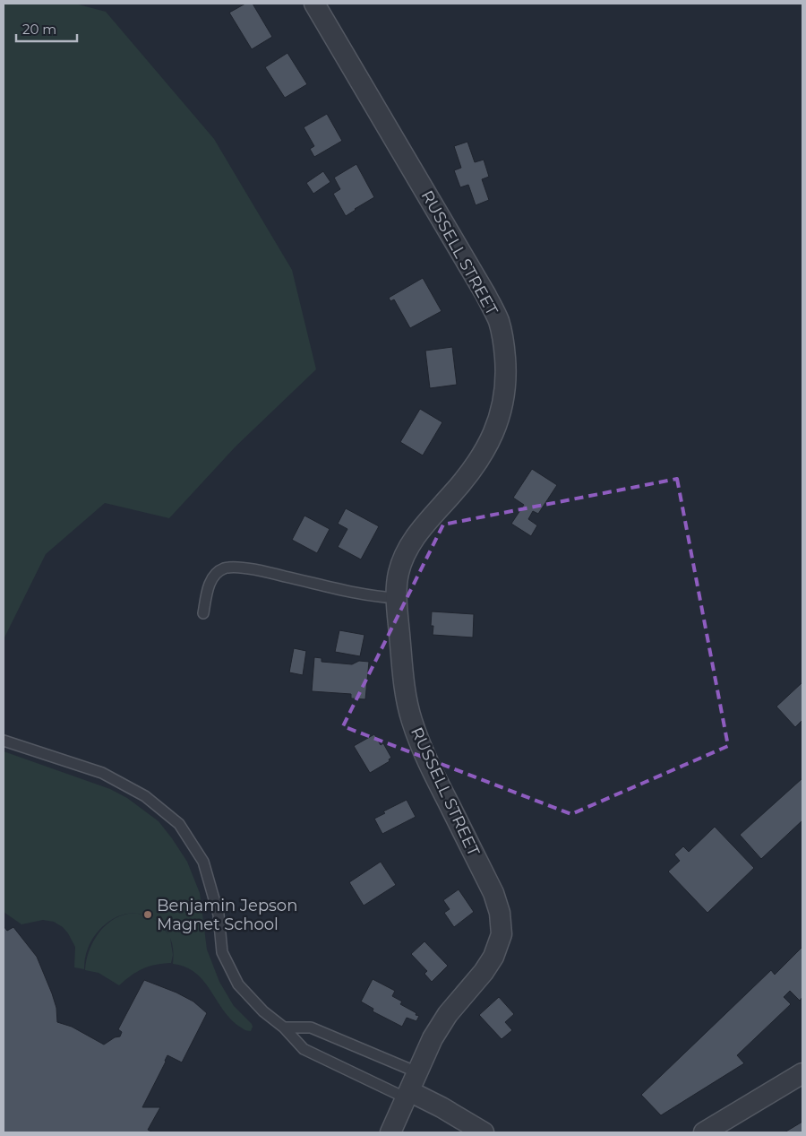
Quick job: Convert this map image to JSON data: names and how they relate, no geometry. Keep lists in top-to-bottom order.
{
  "streets": {
    "street": ["RUSSELL STREET"]
  },
  "places": ["Benjamin Jepson Magnet School"],
  "scale_bar": "20 m"
}
